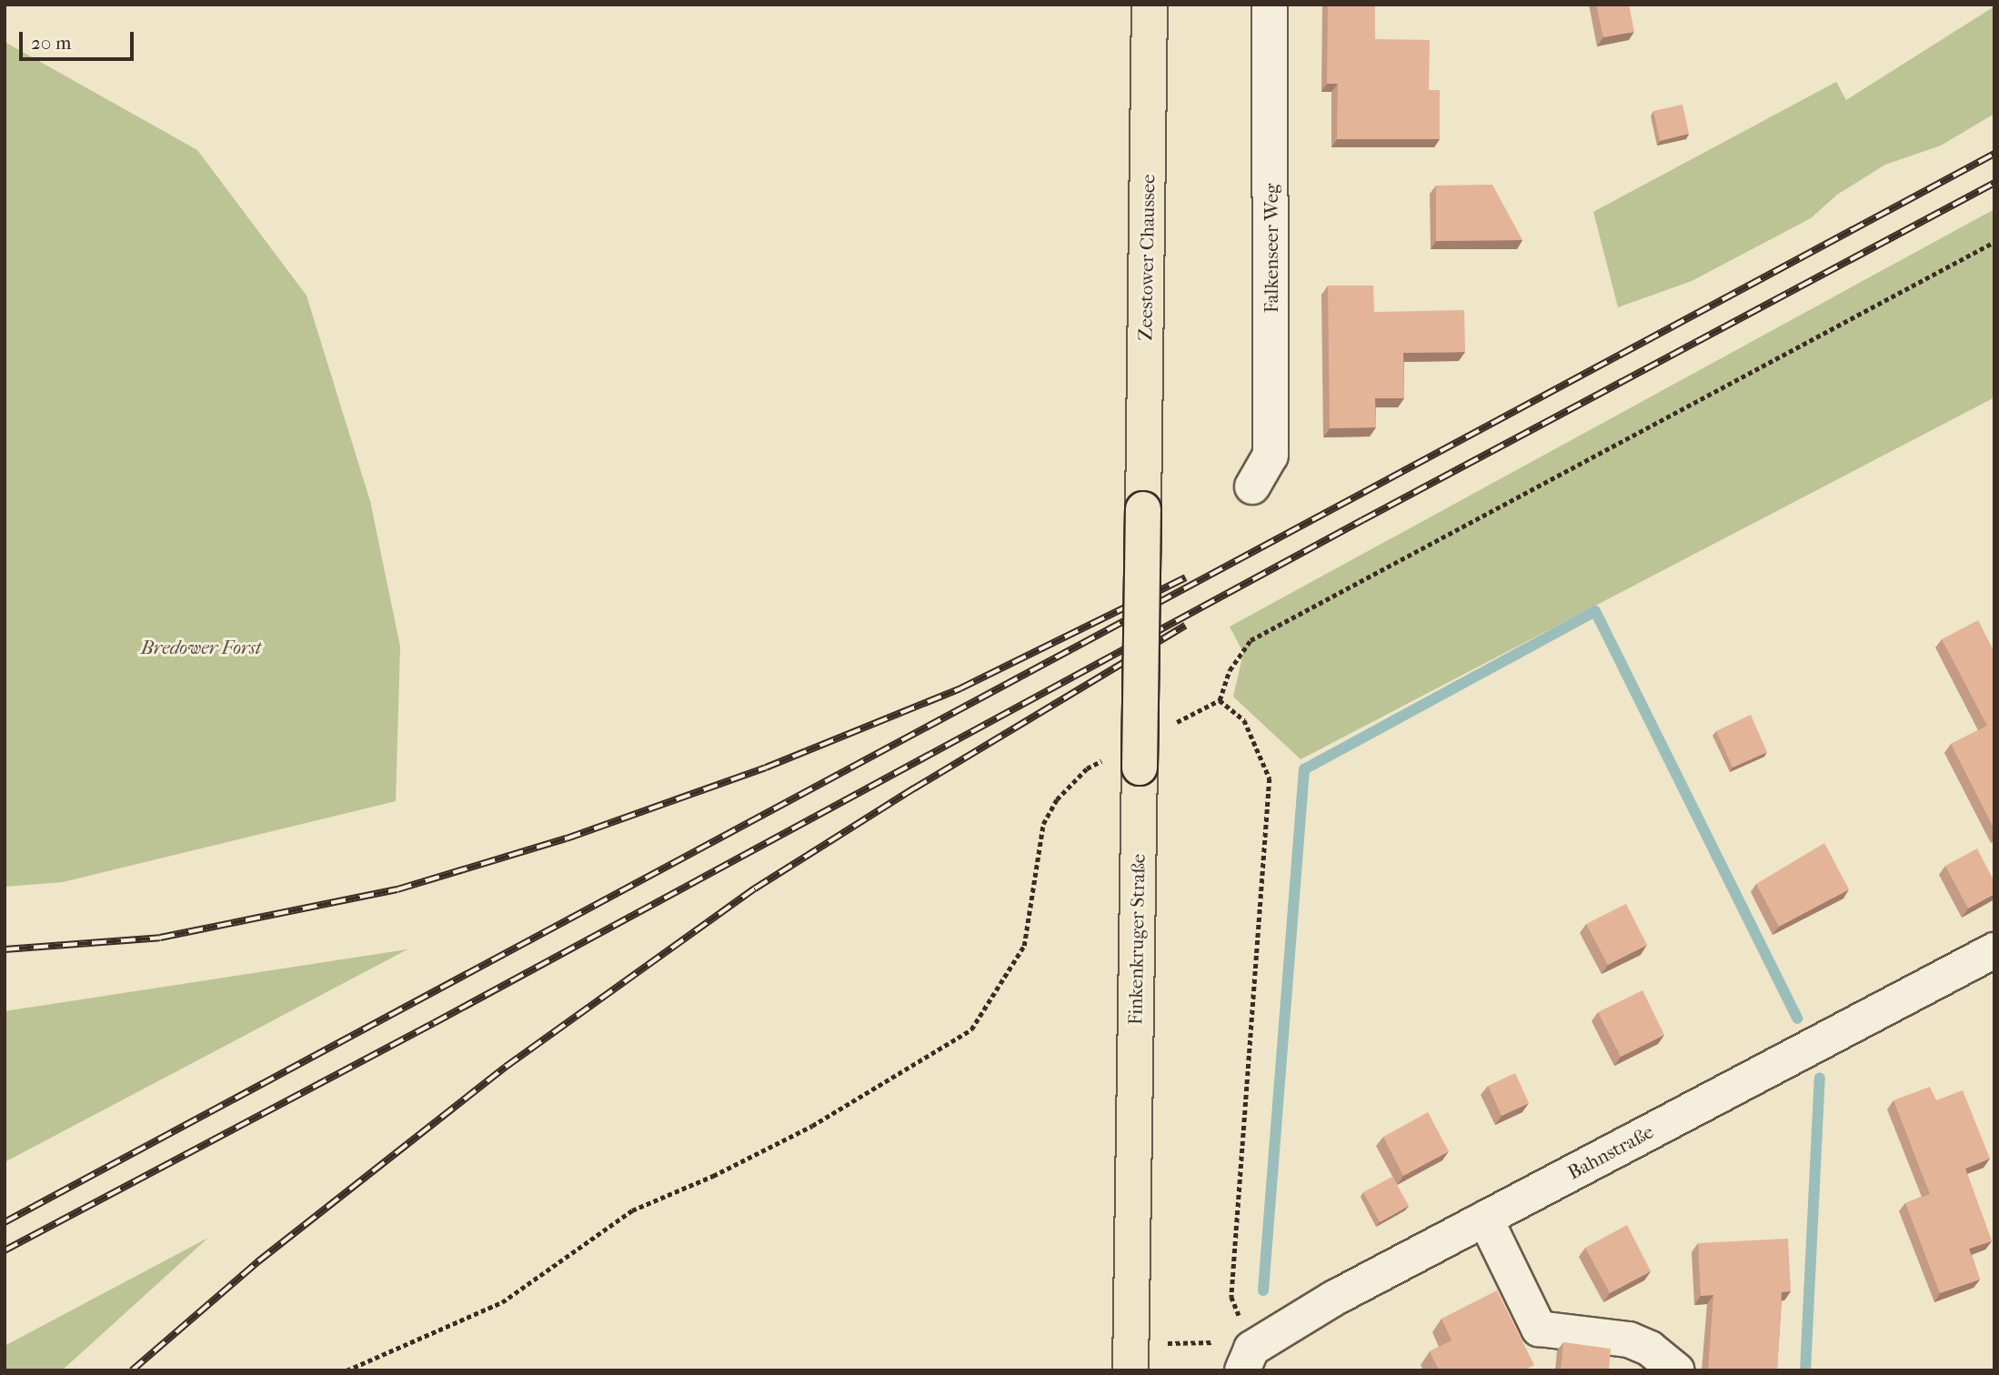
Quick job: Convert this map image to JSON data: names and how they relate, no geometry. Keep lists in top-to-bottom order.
{
  "streets": {
    "main road": ["Zeestower Chaussee", "Finkenkruger Straße"],
    "street": ["Falkenseer Weg", "Bahnstraße"]
  },
  "crossings": [
    ["Zeestower Chaussee", "Finkenkruger Straße"]
  ],
  "parks": ["Bredower Forst"],
  "scale_bar": "20 m"
}
